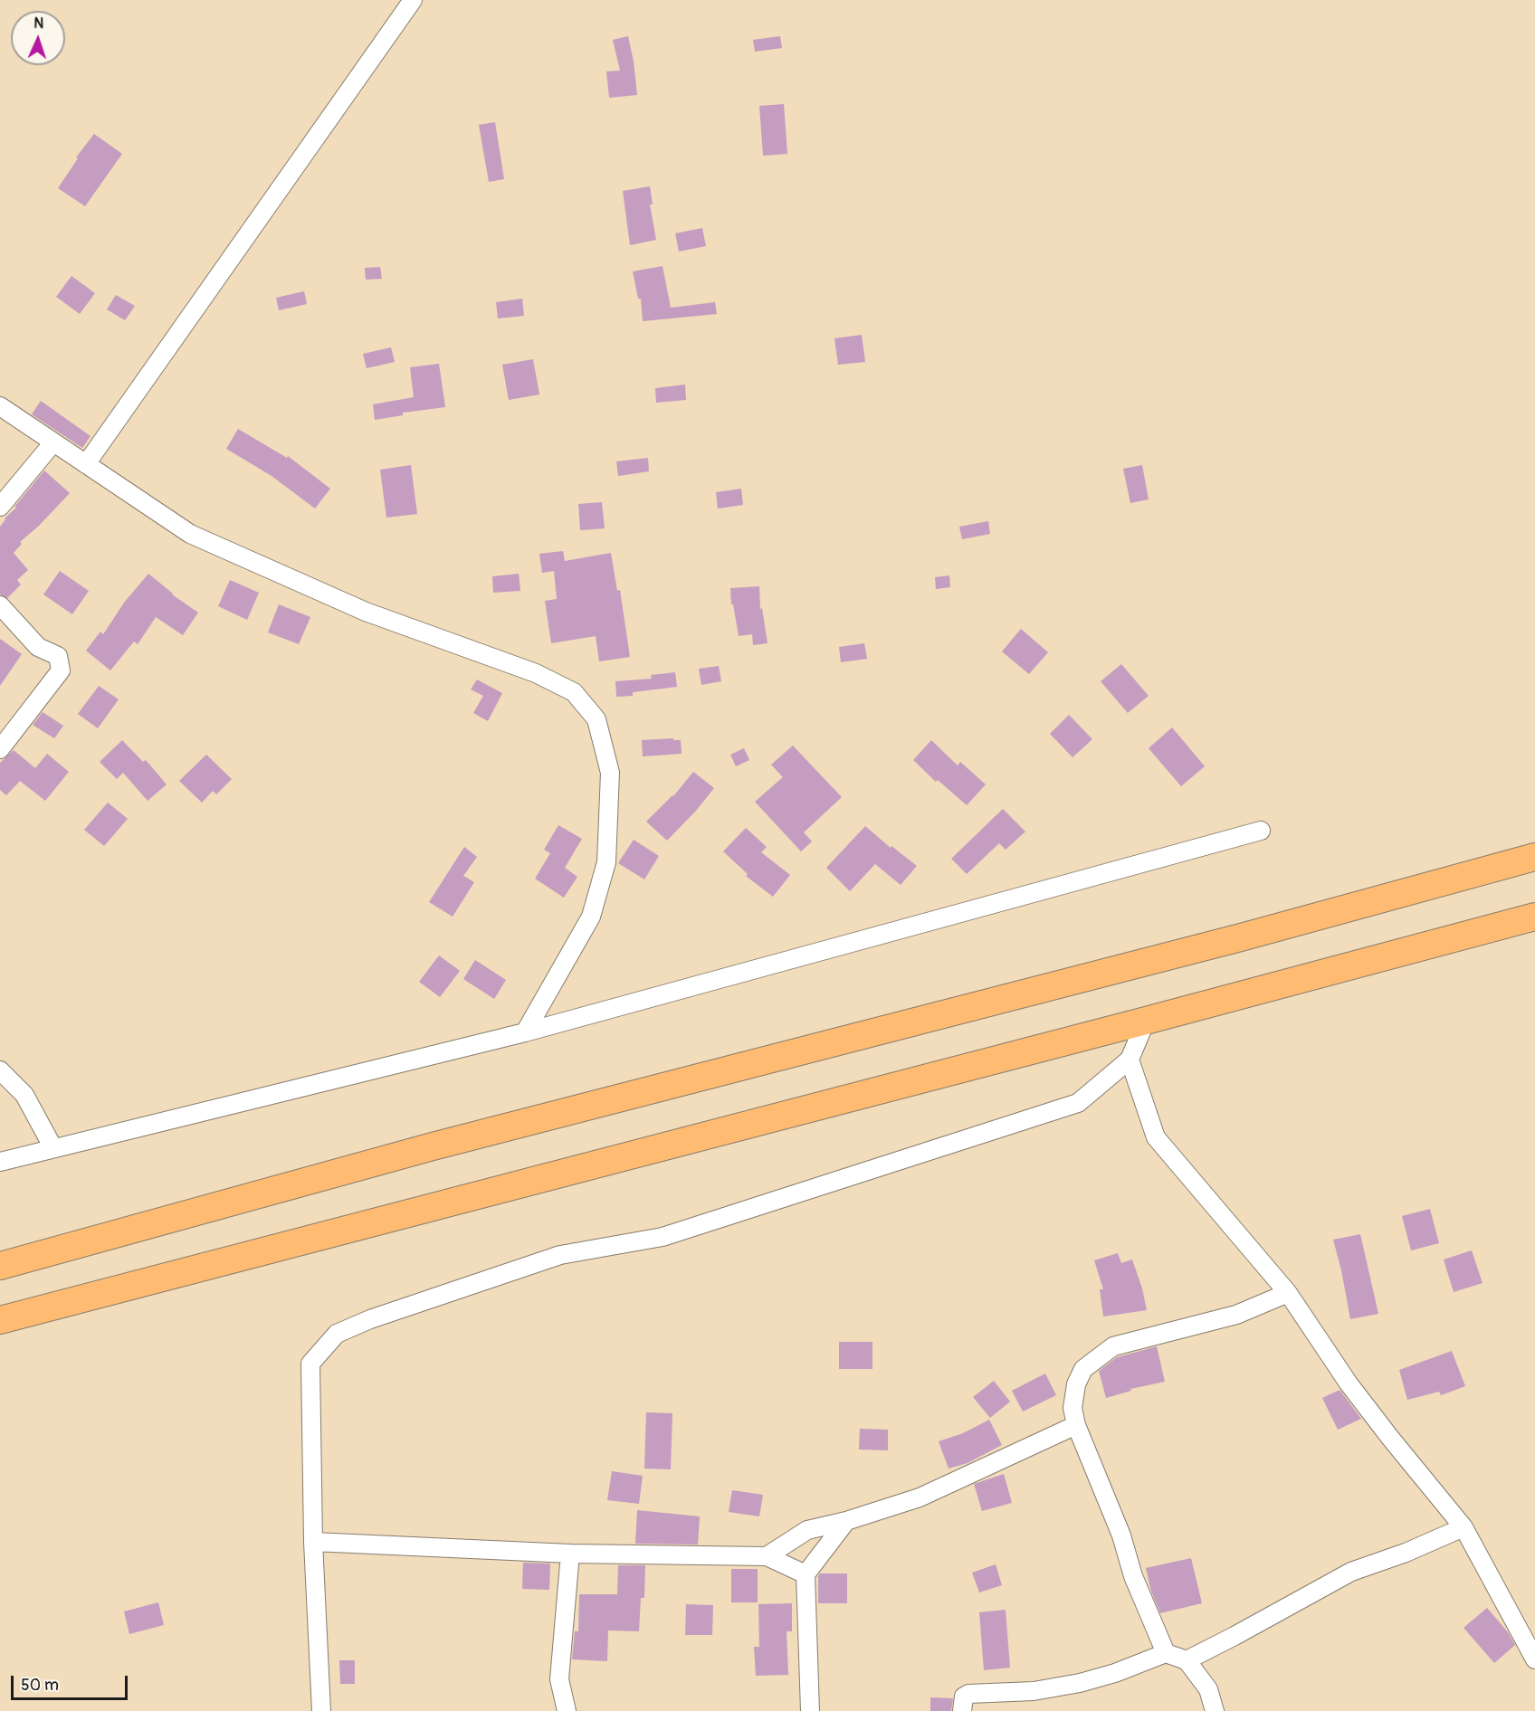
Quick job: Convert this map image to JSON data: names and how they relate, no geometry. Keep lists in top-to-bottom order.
{
  "scale_bar": "50 m",
  "north": "top"
}
